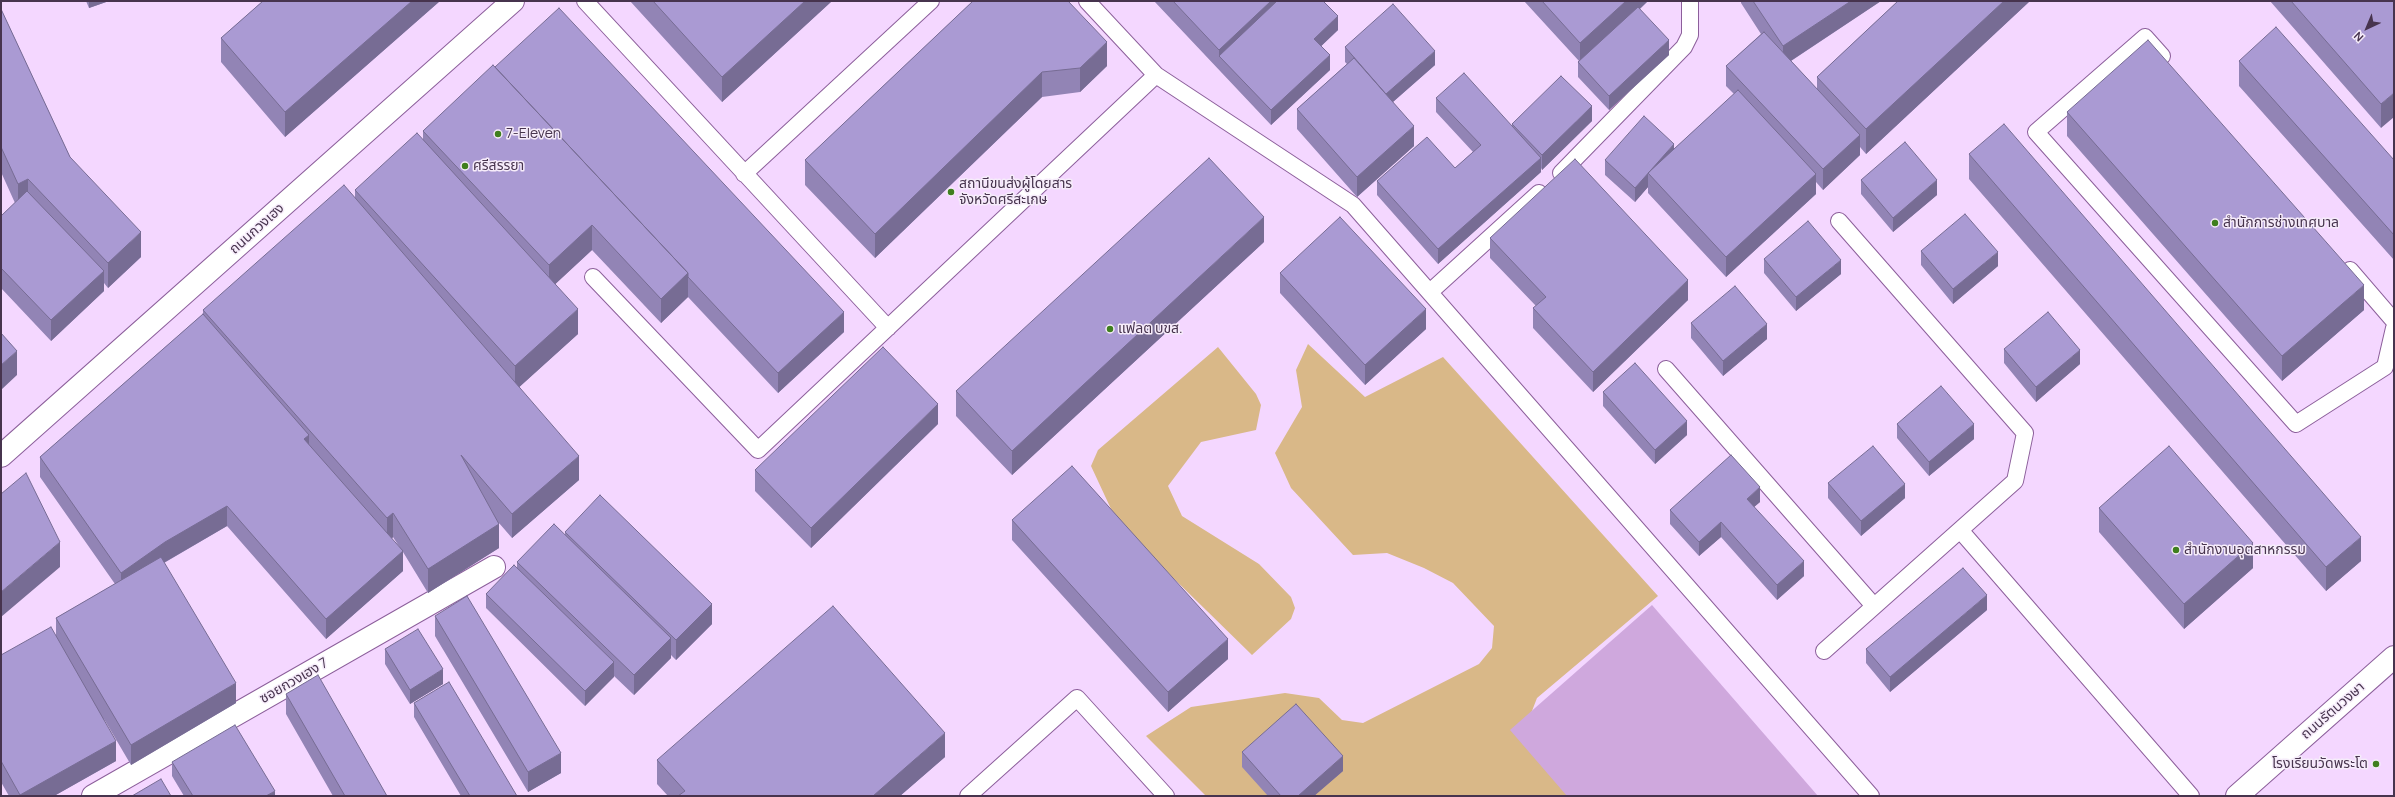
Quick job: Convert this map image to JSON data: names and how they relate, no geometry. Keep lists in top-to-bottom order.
{
  "streets": {
    "street": ["ถนนกวงเฮง", "ซอยกวงเฮง 7", "ถนนรัตนวงษา"]
  },
  "places": [
    "7-Eleven",
    "ศรีสรรยา",
    "สถานีขนส่งผู้โดยสาร จังหวัดศรีสะเกษ",
    "สำนักการช่างเทศบาล",
    "แฟลต บขส.",
    "สำนักงานอุตสาหกรรม",
    "โรงเรียนวัดพระโต"
  ],
  "north": "bottom left"
}
